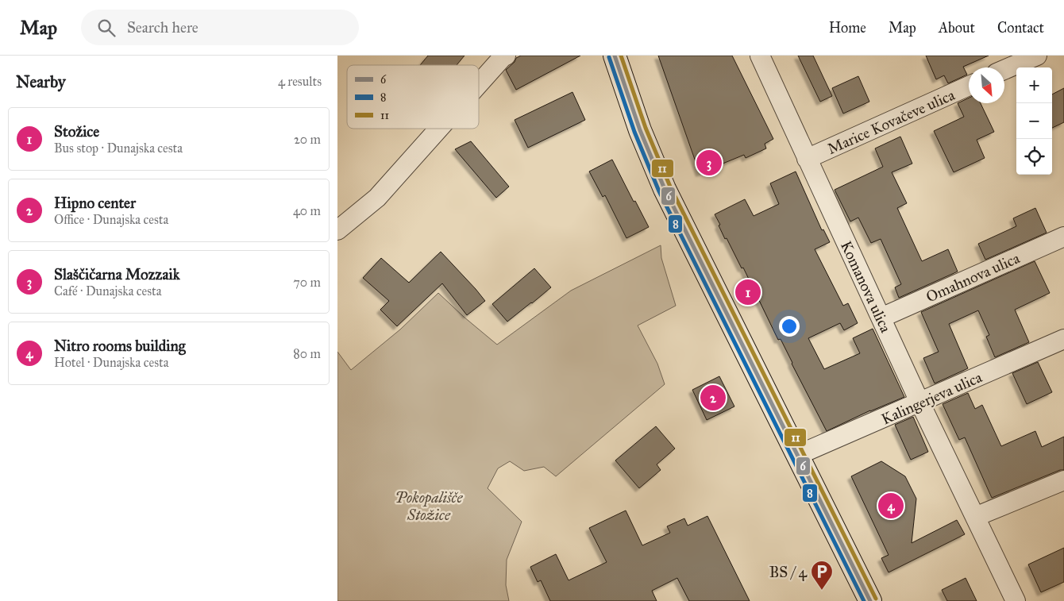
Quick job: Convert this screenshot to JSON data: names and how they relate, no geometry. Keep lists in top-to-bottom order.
{
  "streets": {
    "street": [
      "Marice Kovačeve ulica",
      "Omahnova ulica",
      "Komanova ulica",
      "Kalingerjeva ulica"
    ]
  },
  "crossings": [
    ["Marice Kovačeve ulica", "Komanova ulica"],
    ["Omahnova ulica", "Komanova ulica"],
    ["Komanova ulica", "Kalingerjeva ulica"]
  ],
  "parks": ["Pokopališče Stožice"],
  "places": {
    "parking": ["BS / 4"]
  },
  "lines": ["transit line 6", "transit line 11", "transit line 8"],
  "legend": ["6", "8", "11"],
  "north": "bottom right",
  "page": {
    "header": "Map",
    "search": "Search here",
    "nav": [
      "Home",
      "Map",
      "About",
      "Contact"
    ],
    "heading": ["Nearby", "4 results"],
    "map_buttons": ["+", "−"],
    "list": [
      {
        "mark": "1",
        "name": "Stožice",
        "note": "Bus stop · Dunajska cesta",
        "value": "20 m"
      },
      {
        "mark": "2",
        "name": "Hipno center",
        "note": "Office · Dunajska cesta",
        "value": "40 m"
      },
      {
        "mark": "3",
        "name": "Slaščičarna Mozzaik",
        "note": "Café · Dunajska cesta",
        "value": "70 m"
      },
      {
        "mark": "4",
        "name": "Nitro rooms building",
        "note": "Hotel · Dunajska cesta",
        "value": "80 m"
      }
    ],
    "pins": [
      "3",
      "1",
      "2",
      "4"
    ]
  }
}
